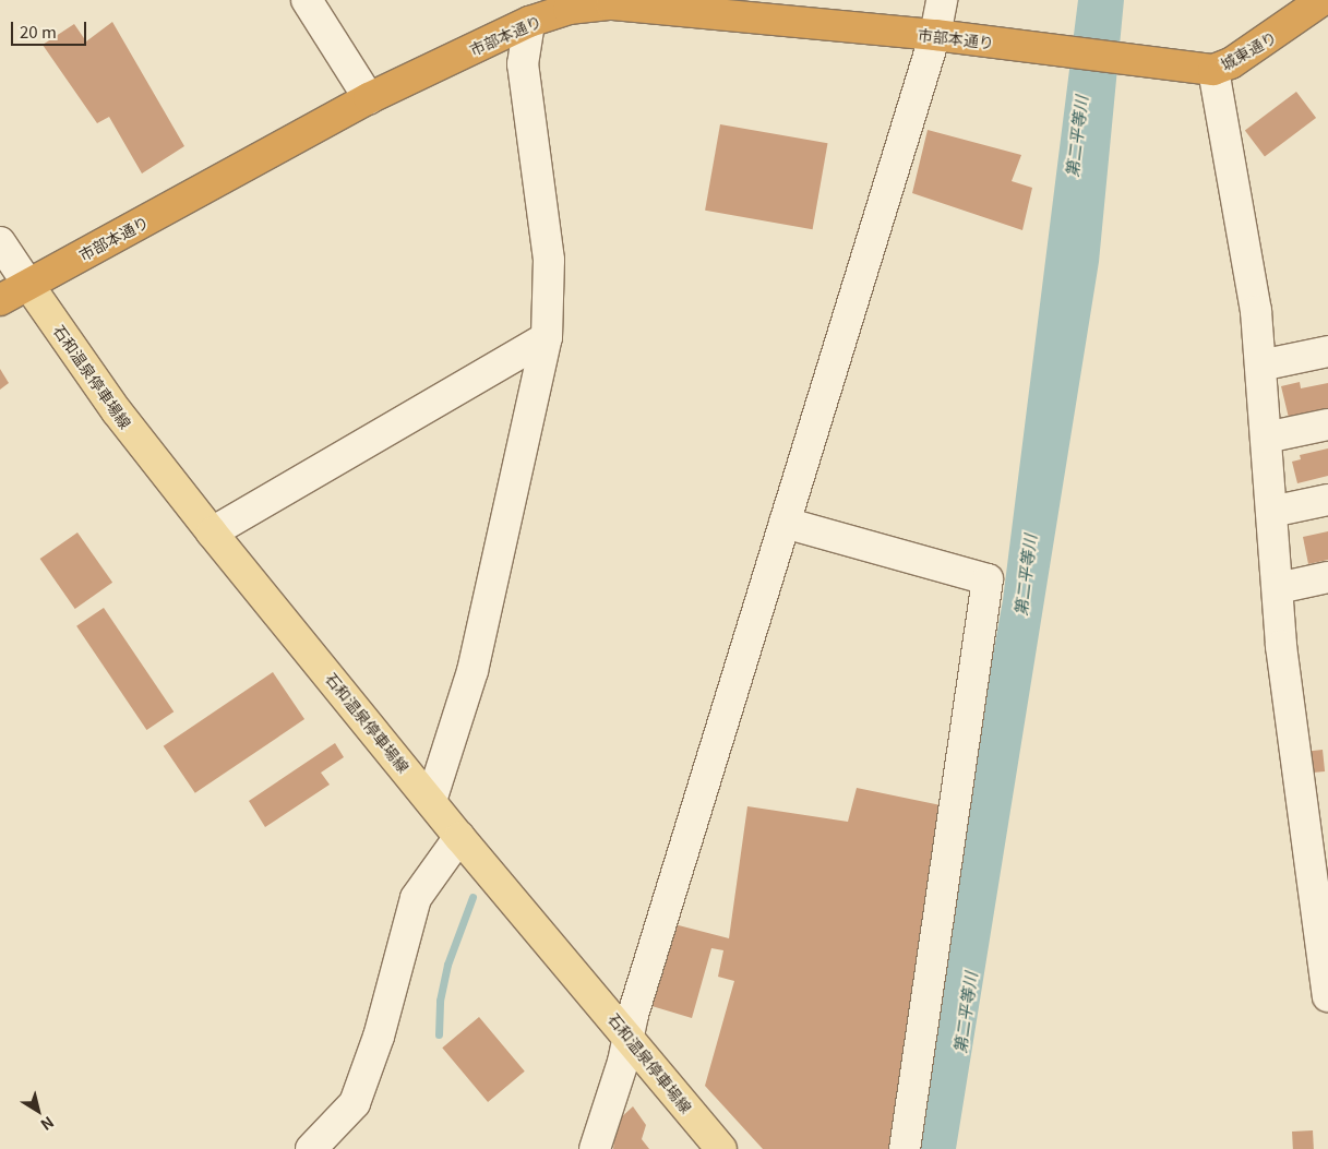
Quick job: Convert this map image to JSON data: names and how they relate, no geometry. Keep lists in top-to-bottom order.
{
  "streets": {
    "highway": ["市部本通り", "城東通り"],
    "main road": ["石和温泉停車場線"]
  },
  "crossings": [
    ["市部本通り", "城東通り"],
    ["市部本通り", "石和温泉停車場線"]
  ],
  "water": ["第二平等川"],
  "scale_bar": "20 m",
  "north": "bottom right"
}
